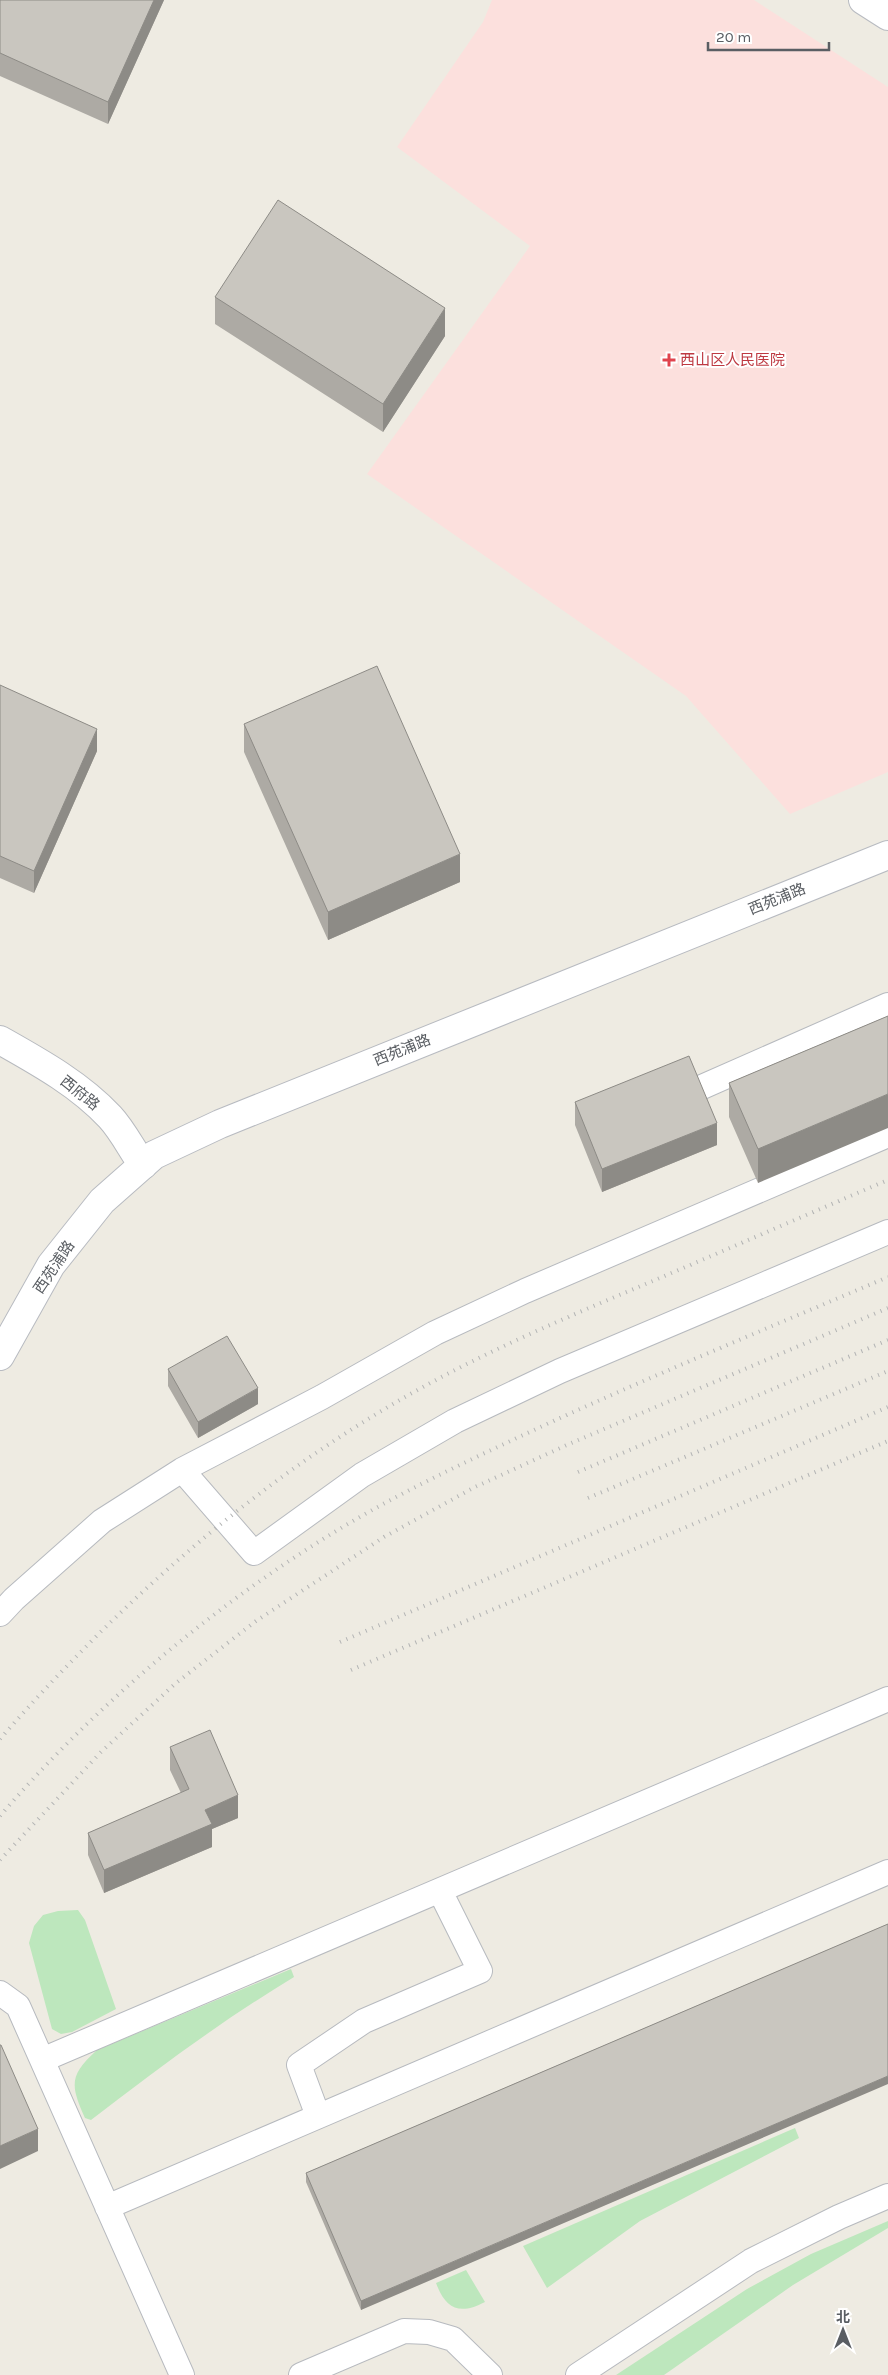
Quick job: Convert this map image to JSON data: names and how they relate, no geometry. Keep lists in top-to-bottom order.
{
  "streets": {
    "street": ["西苑浦路", "西府路"]
  },
  "crossings": [
    ["西苑浦路", "西府路"]
  ],
  "places": {
    "health": ["西山区人民医院"]
  },
  "scale_bar": "20 m",
  "north": "top"
}
